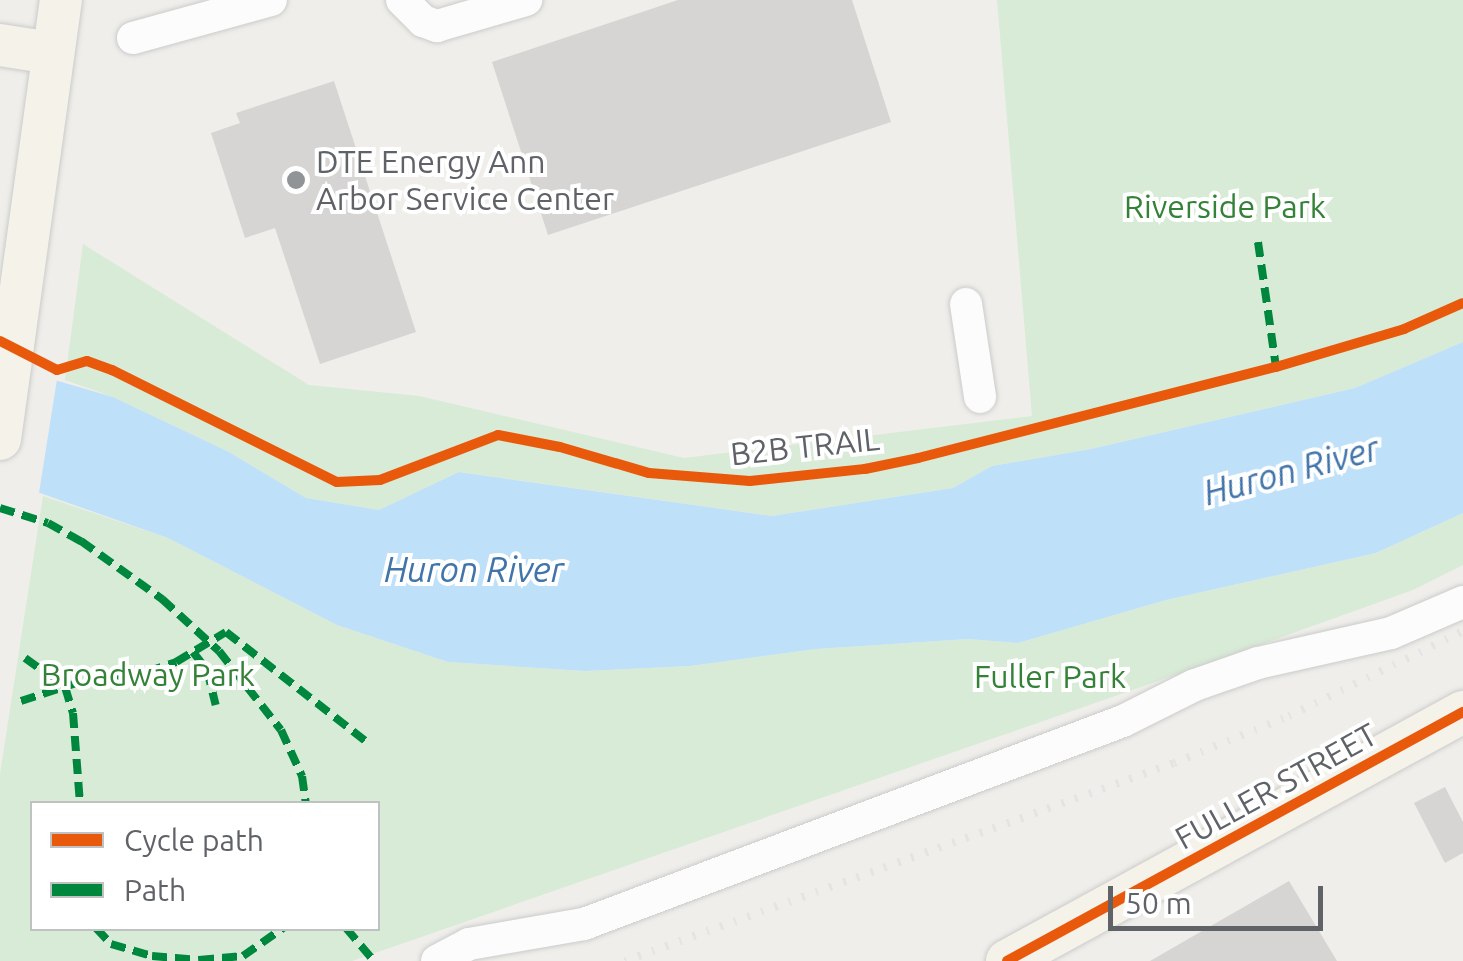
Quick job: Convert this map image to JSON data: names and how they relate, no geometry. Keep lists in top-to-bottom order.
{
  "streets": {
    "main road": ["FULLER STREET"],
    "cycle path": ["B2B TRAIL"]
  },
  "water": ["Huron River"],
  "parks": ["Riverside Park", "Broadway Park", "Fuller Park"],
  "places": ["DTE Energy Ann Arbor Service Center"],
  "legend": ["Cycle path", "Path"],
  "scale_bar": "50 m"
}
